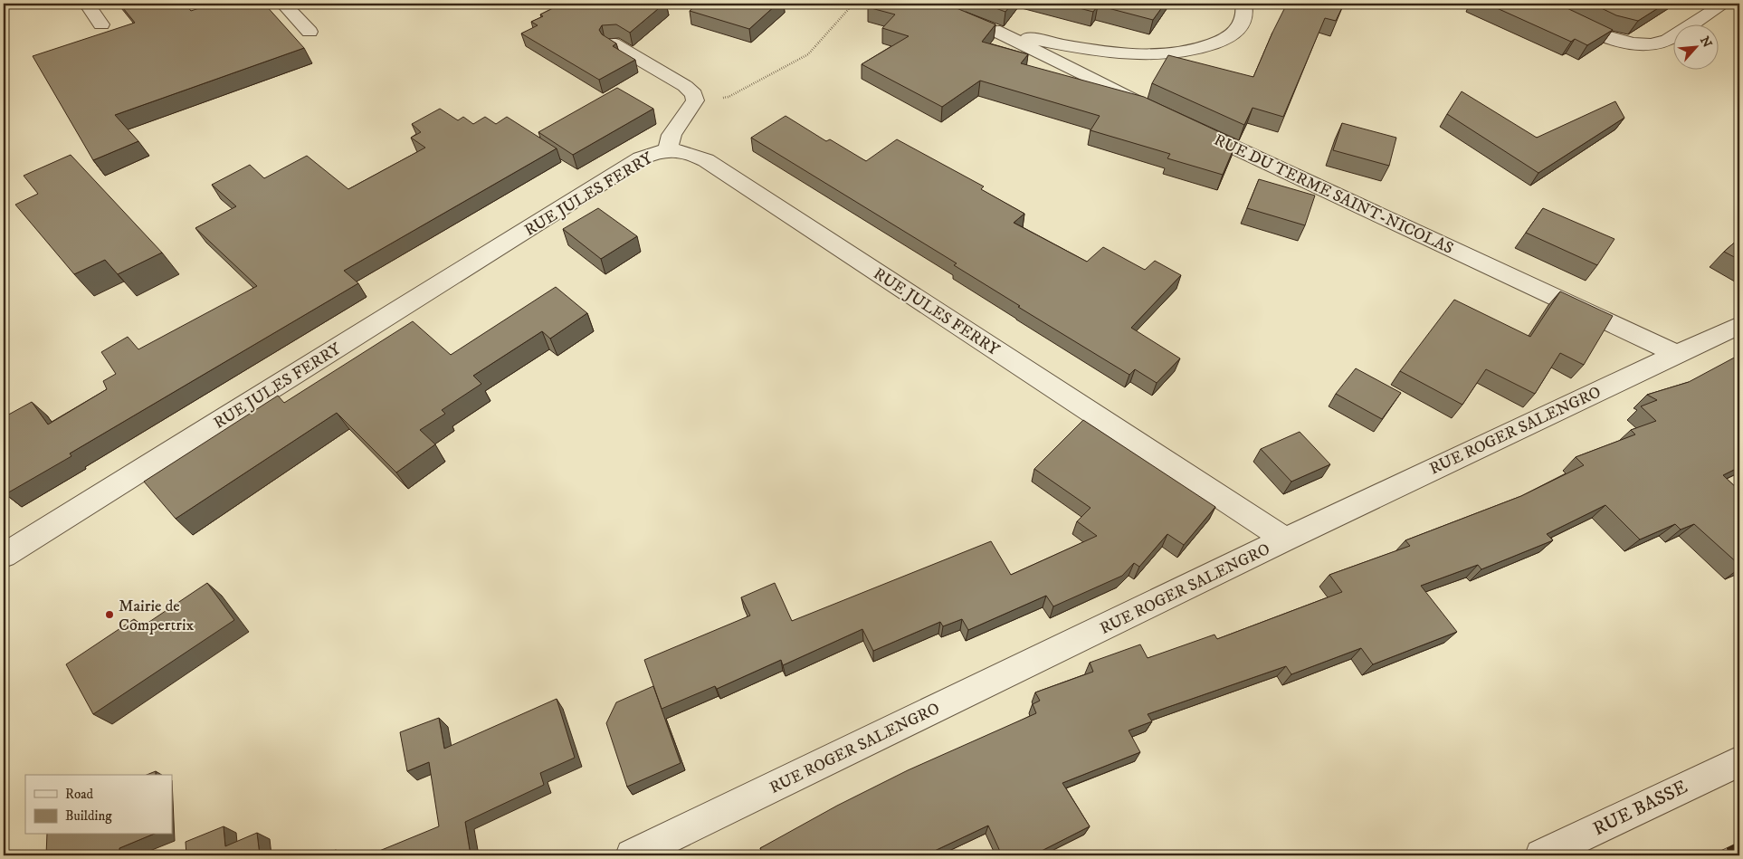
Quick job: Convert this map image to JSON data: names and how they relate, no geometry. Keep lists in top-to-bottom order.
{
  "streets": {
    "street": [
      "RUE JULES FERRY",
      "RUE DU TERME SAINT-NICOLAS",
      "RUE ROGER SALENGRO",
      "RUE BASSE"
    ]
  },
  "crossings": [
    ["RUE JULES FERRY", "RUE ROGER SALENGRO"],
    ["RUE DU TERME SAINT-NICOLAS", "RUE ROGER SALENGRO"]
  ],
  "places": ["Mairie de Compertrix"],
  "legend": ["Road", "Building"],
  "north": "top right"
}
